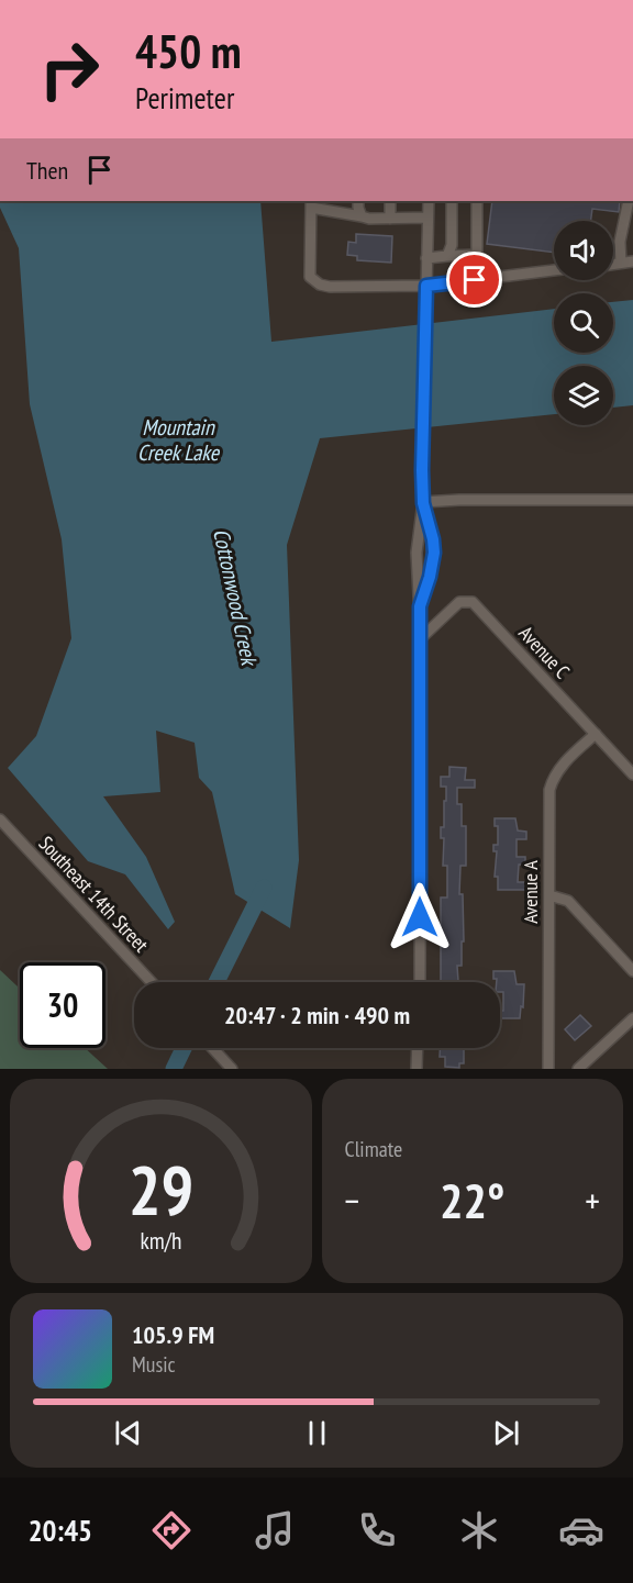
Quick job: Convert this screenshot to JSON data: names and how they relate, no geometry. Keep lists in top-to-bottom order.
{
  "streets": {
    "street": ["Avenue C", "Avenue A", "Southeast 14th Street"]
  },
  "crossings": [
    ["Avenue C", "Avenue A"]
  ],
  "water": ["Mountain Creek Lake", "Cottonwood Creek"],
  "page": {
    "turn": ["450 m", "Perimeter"],
    "then": "Then",
    "limit": "30",
    "trip": "20:47 · 2 min · 490 m",
    "tile": "Climate",
    "heat": ["−", "22°", "+"],
    "song": ["105.9 FM", "Music"],
    "tabs": "20:45",
    "gauge": ["29", "km/h"]
  }
}
